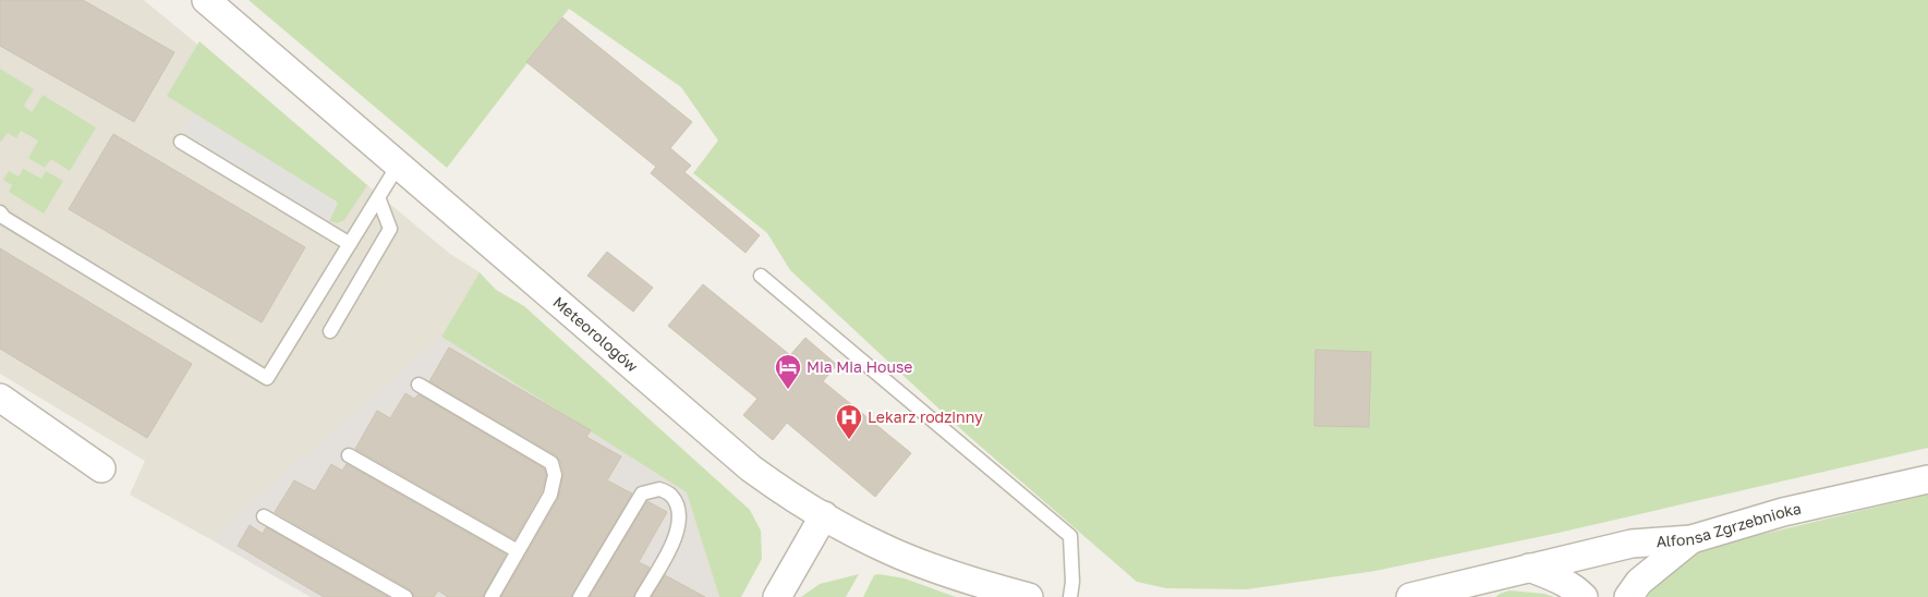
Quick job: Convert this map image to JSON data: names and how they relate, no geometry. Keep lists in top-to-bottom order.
{
  "streets": {
    "street": ["Meteorologów", "Alfonsa Zgrzebnioka"]
  },
  "places": {
    "hotel": ["Mia Mia House"],
    "hospital": ["Lekarz rodzinny"]
  }
}
